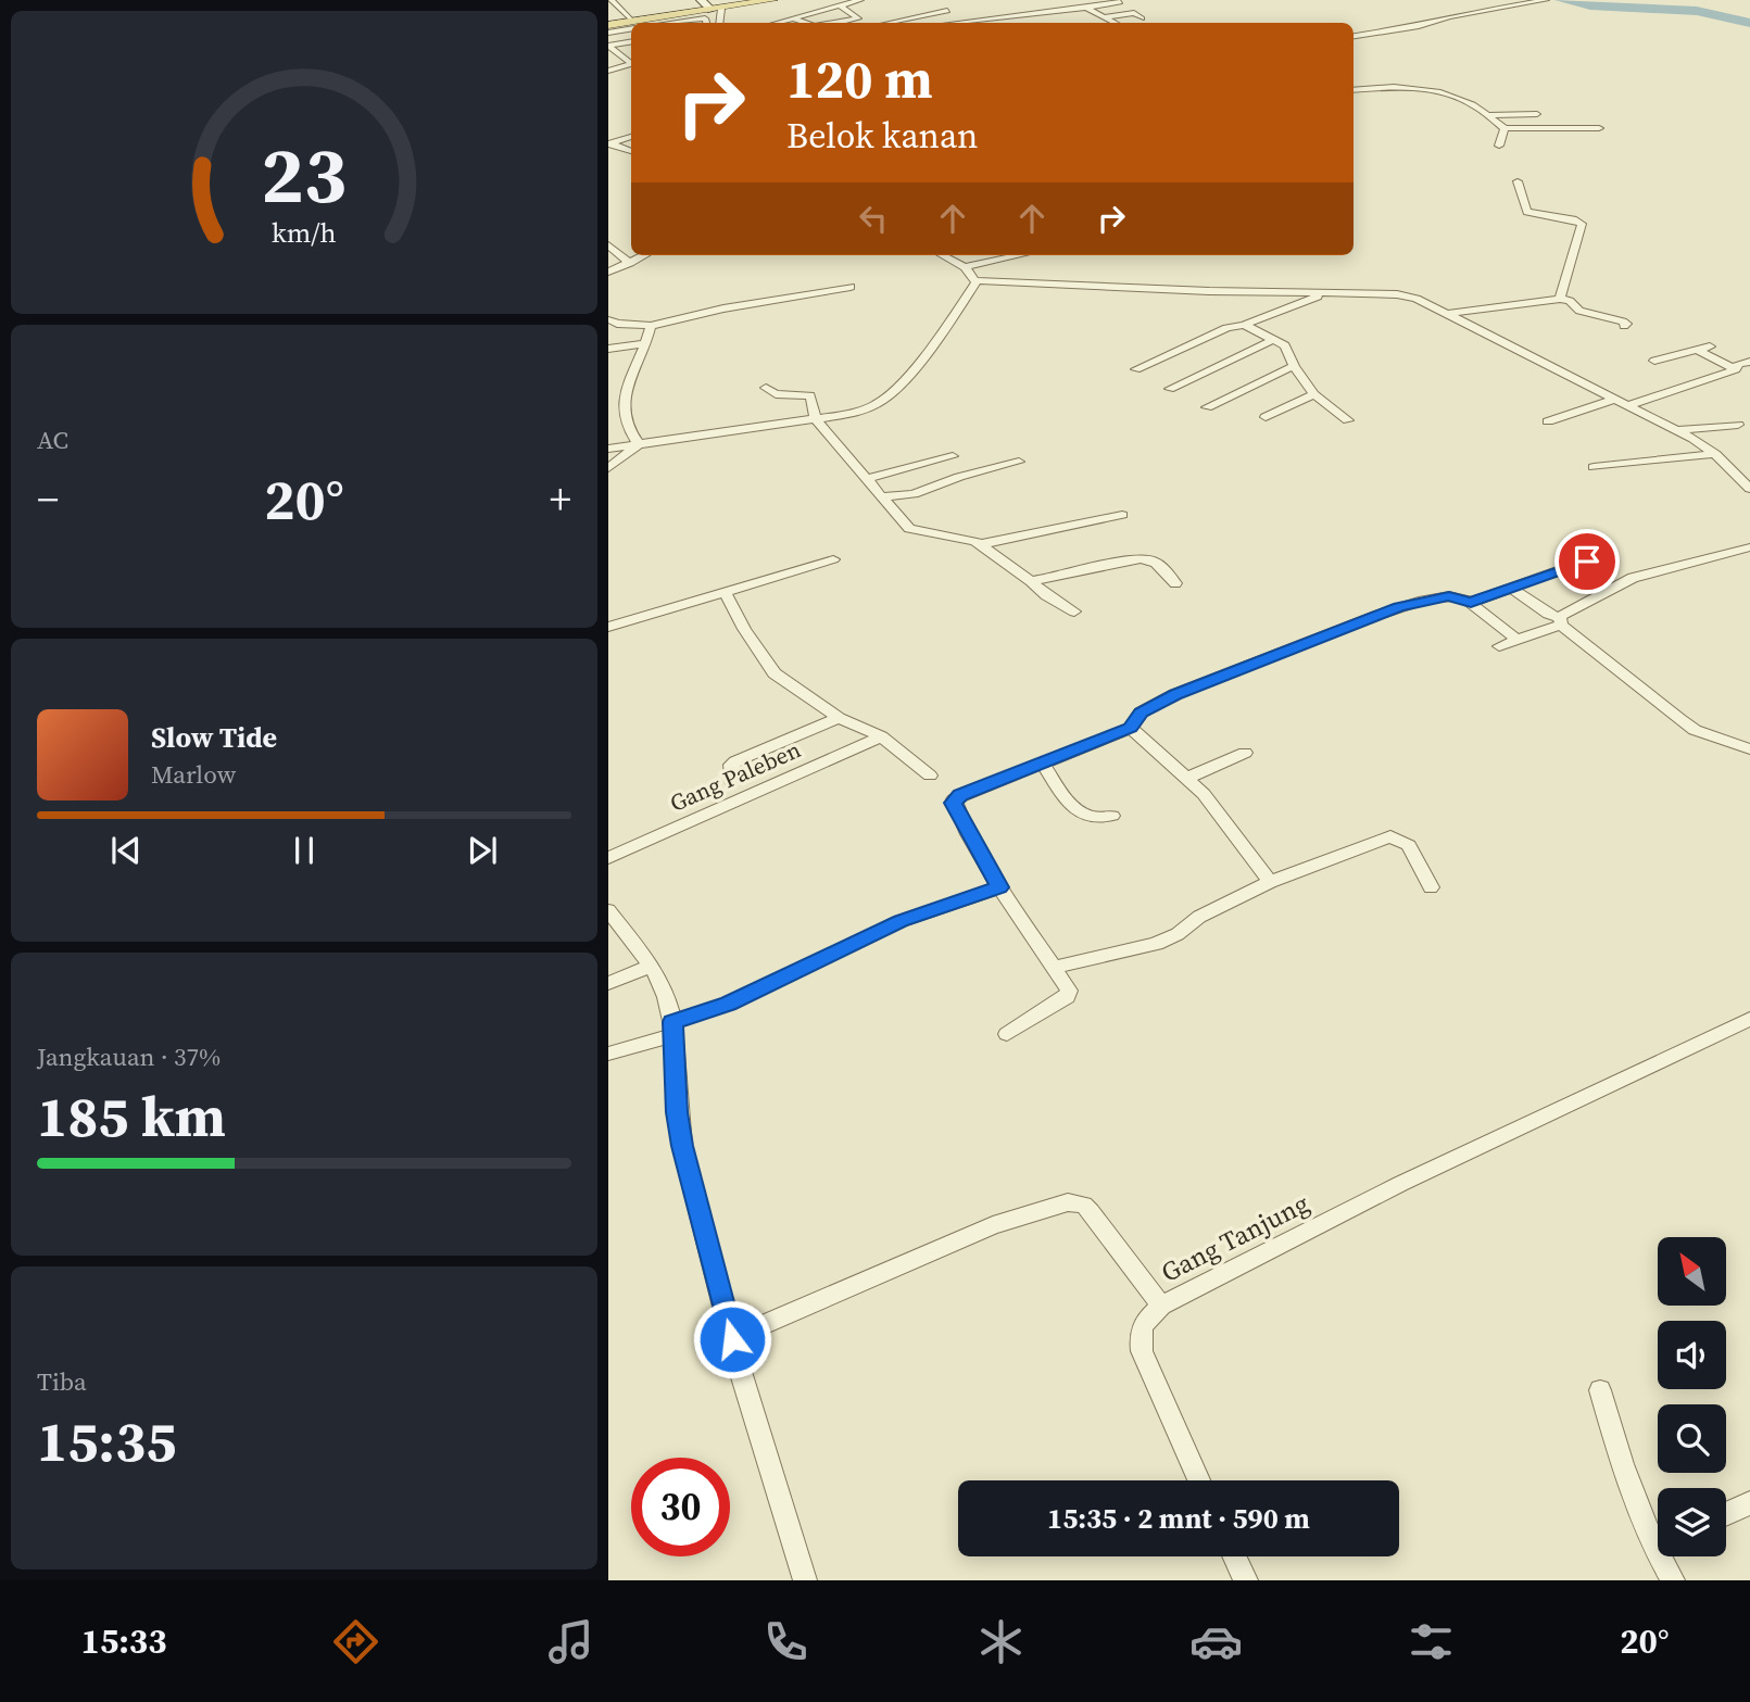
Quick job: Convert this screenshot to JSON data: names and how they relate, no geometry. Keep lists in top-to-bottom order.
{
  "streets": {
    "street": ["Gang Paleben", "Gang Tanjung"]
  },
  "north": "top left",
  "page": {
    "turn": ["120 m", "Belok kanan"],
    "tile": [
      "AC",
      ["Jangkauan · 37%", "185 km"],
      ["Tiba", "15:35"]
    ],
    "heat": ["−", "20°", "+"],
    "song": ["Slow Tide", "Marlow"],
    "limit": "30",
    "trip": "15:35 · 2 mnt · 590 m",
    "tabs": ["15:33", "20°"],
    "gauge": ["23", "km/h"]
  }
}
